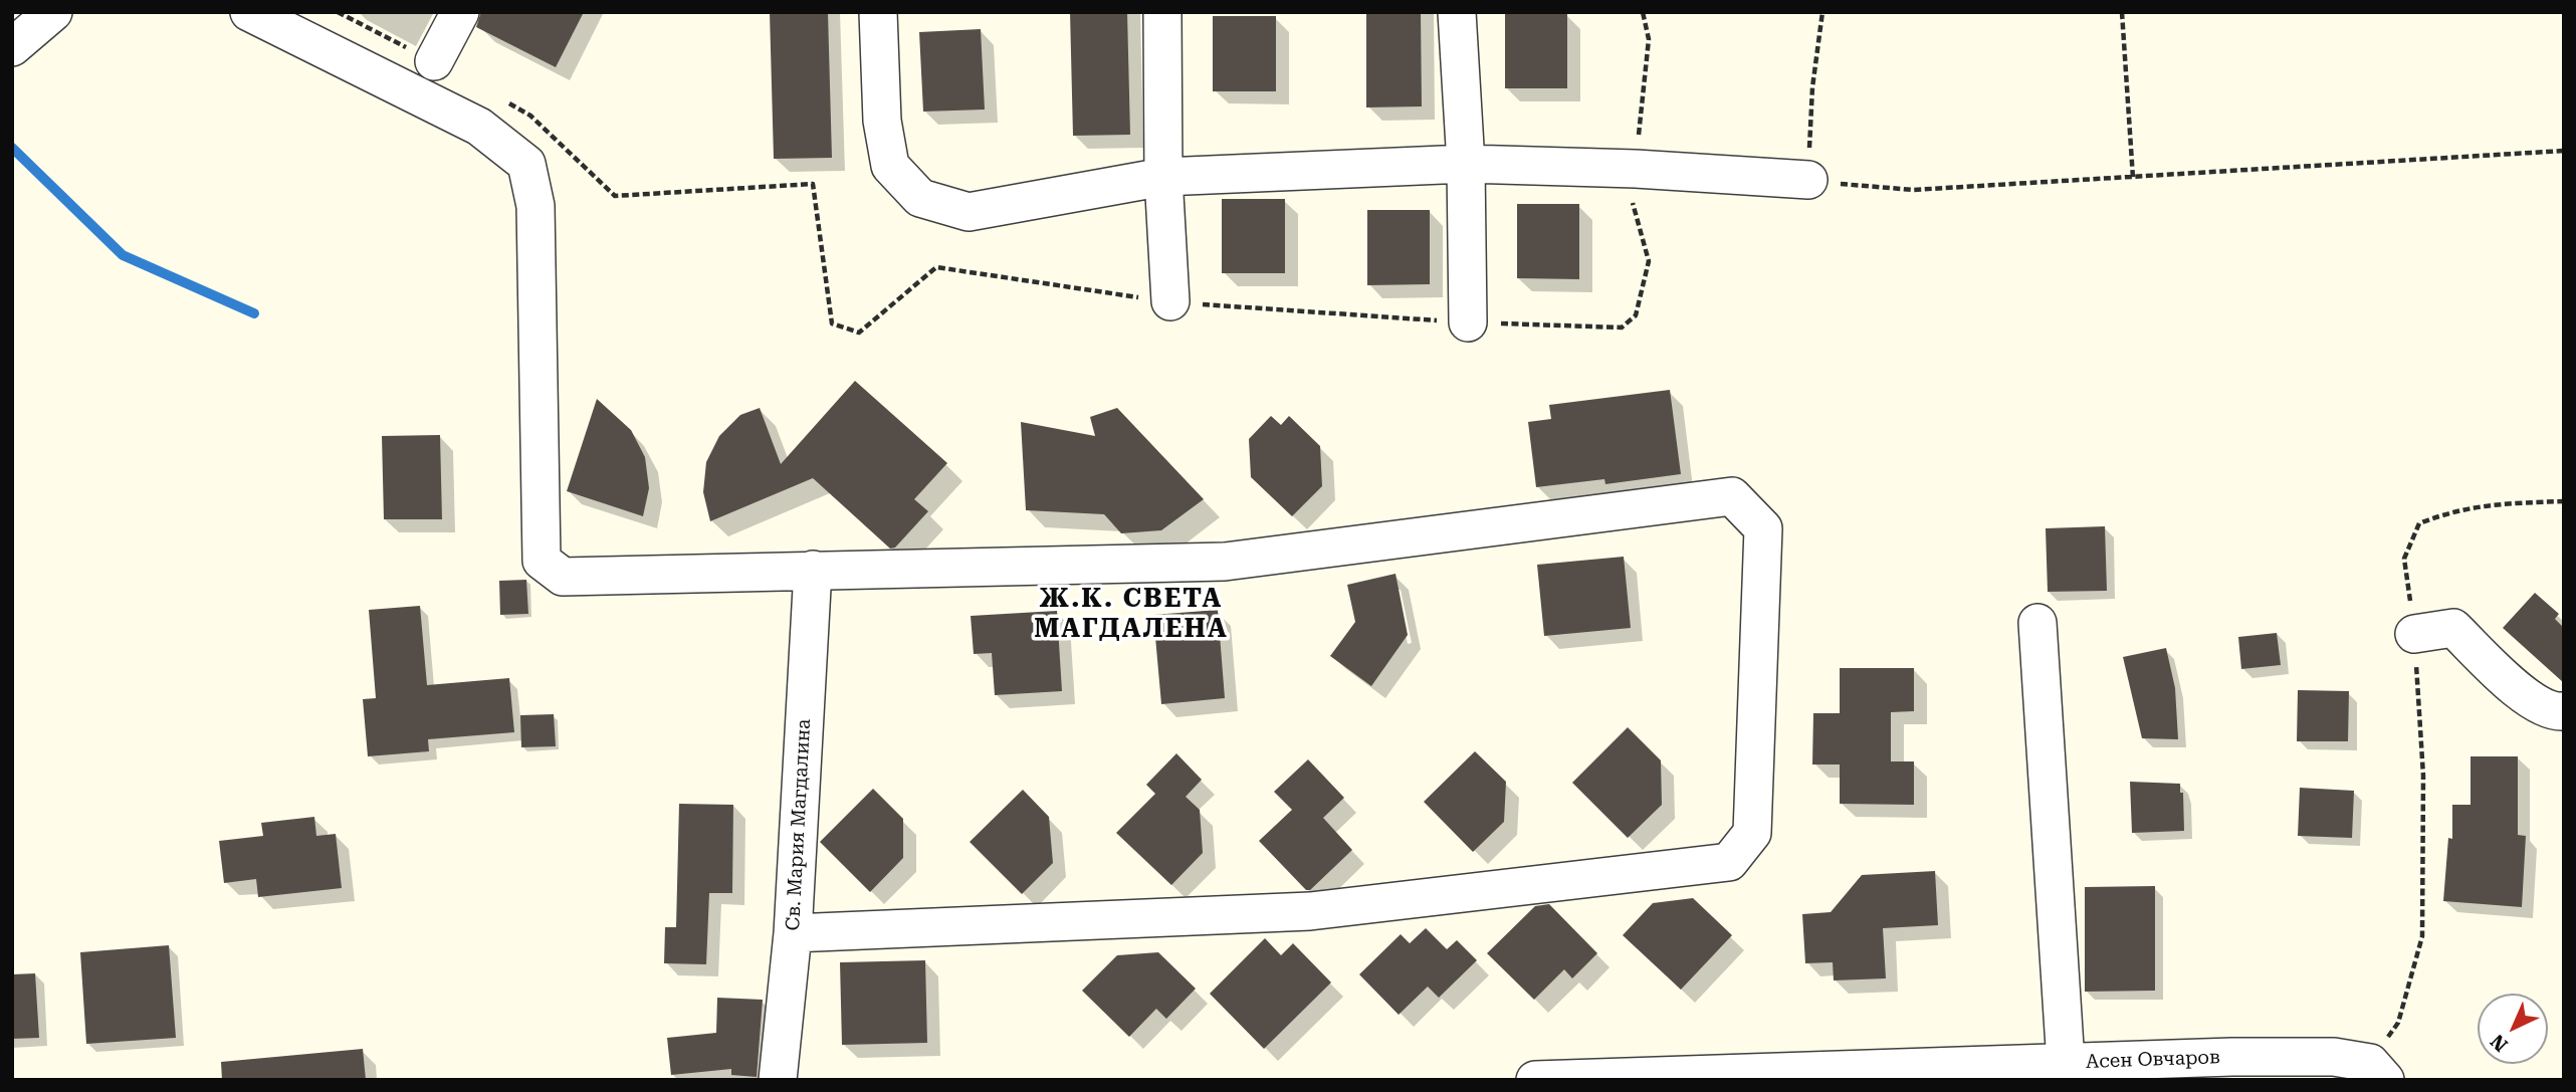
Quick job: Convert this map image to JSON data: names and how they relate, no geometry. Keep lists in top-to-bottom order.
{
  "streets": {
    "street": ["Св. Мария Магдалина", "Асен Овчаров"]
  },
  "districts": ["Ж.К. СВЕТА МАГДАЛЕНА"],
  "north": "bottom left"
}
